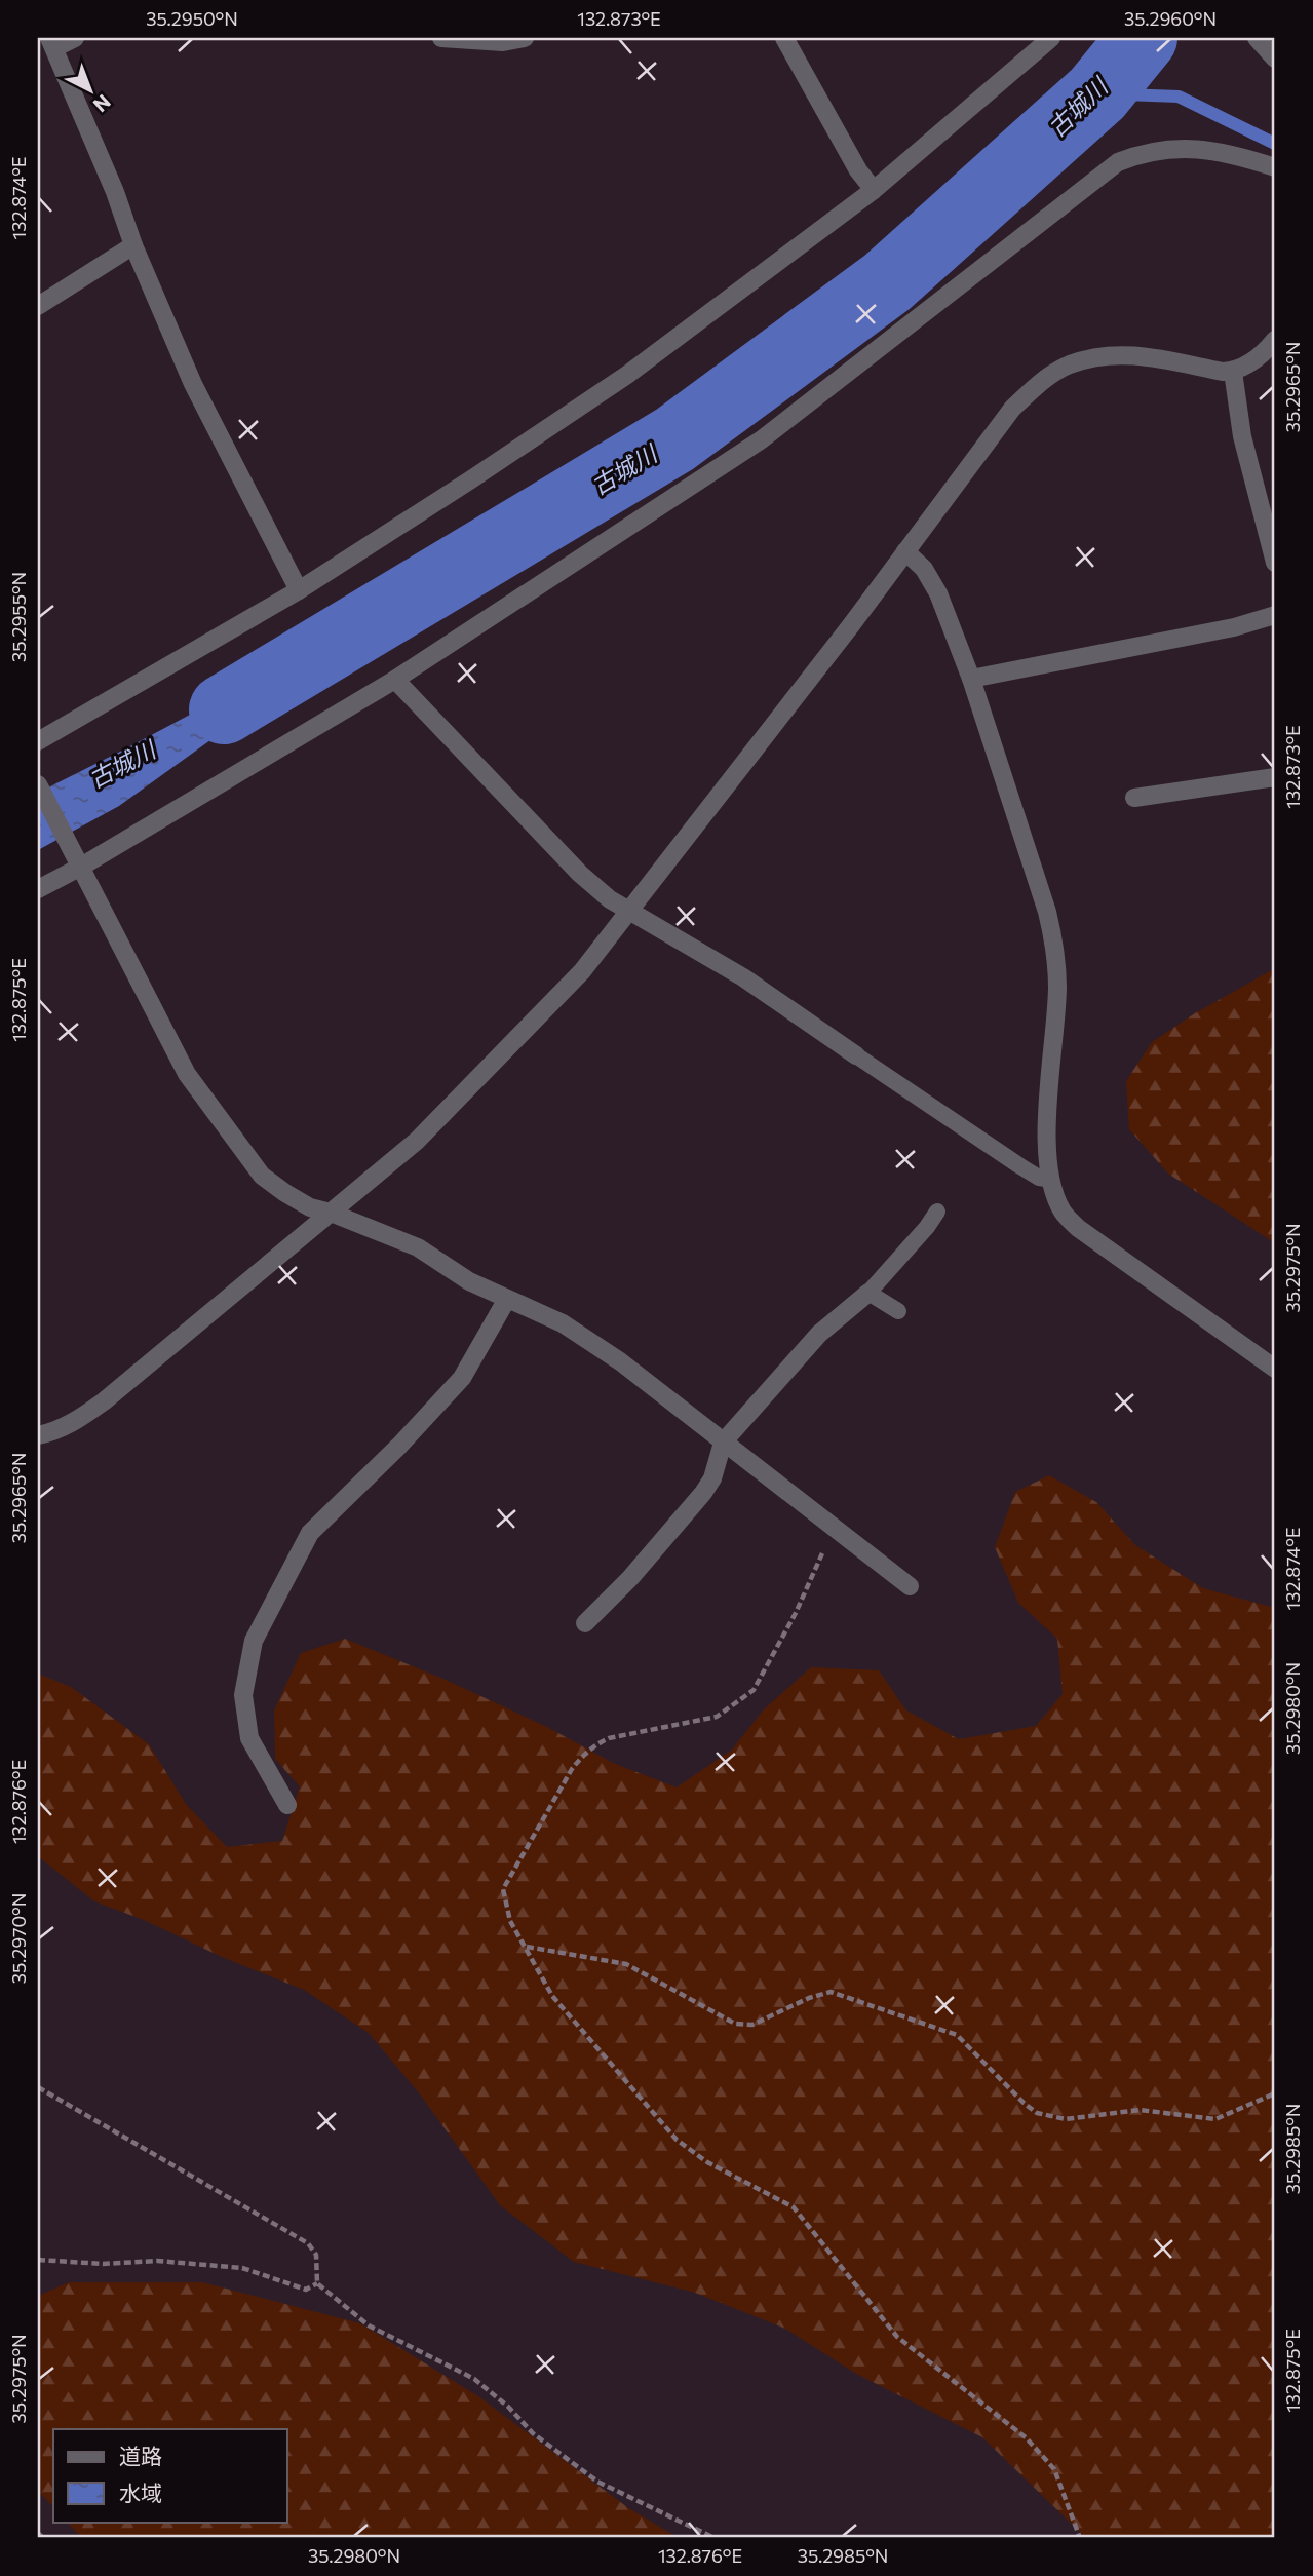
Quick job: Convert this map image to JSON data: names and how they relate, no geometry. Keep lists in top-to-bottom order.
{
  "water": ["古城川"],
  "legend": ["道路", "水域"],
  "north": "bottom right",
  "coordinates": [
    "35.2950°N",
    "132.873°E",
    "35.2960°N",
    "132.874°E",
    "35.2965°N",
    "35.2955°N",
    "132.875°E",
    "35.2975°N",
    "35.2980°N",
    "132.876°E",
    "35.2970°N",
    "35.2985°N"
  ]
}
